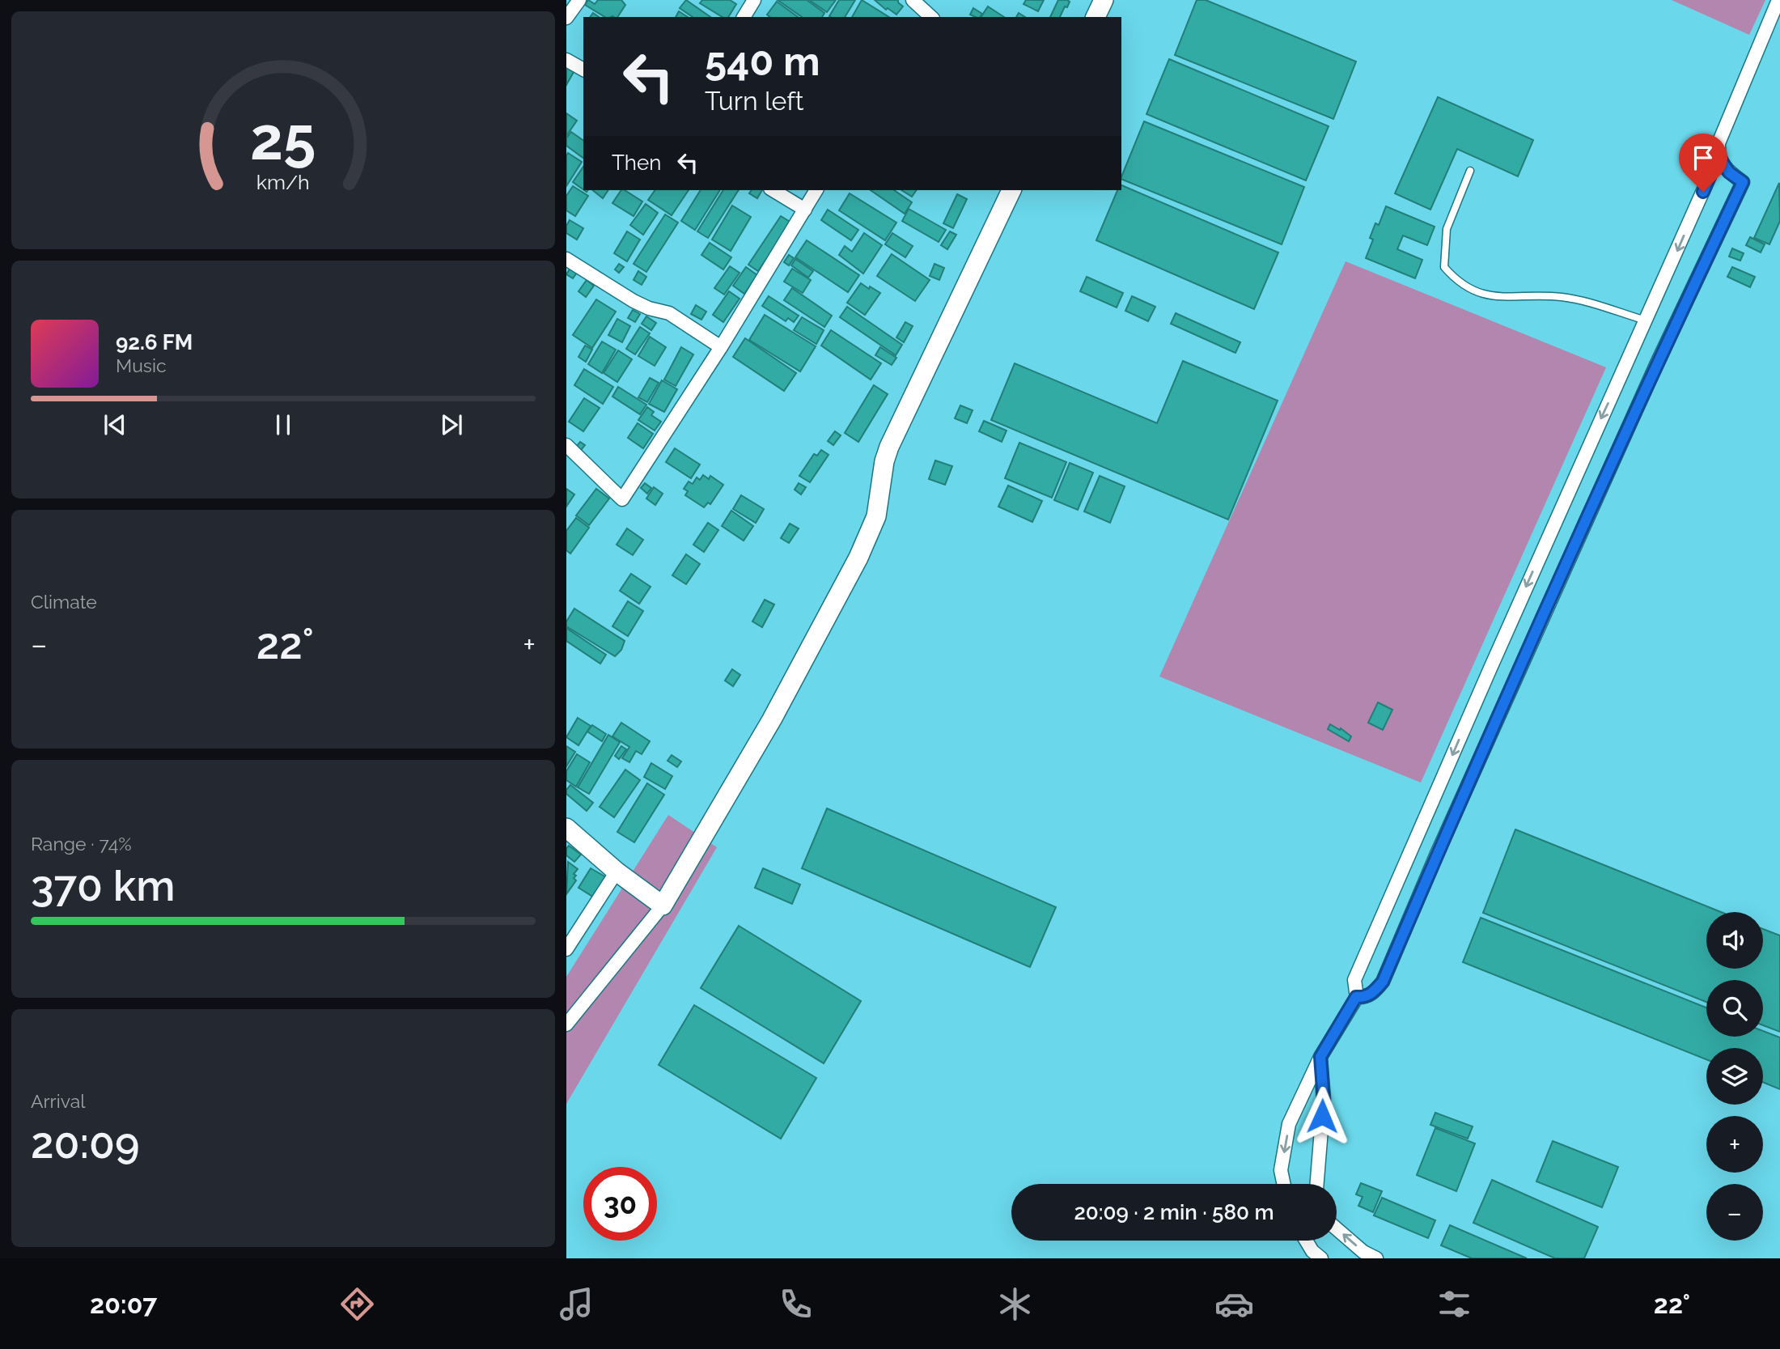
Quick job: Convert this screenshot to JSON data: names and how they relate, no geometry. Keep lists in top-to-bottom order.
{
  "page": {
    "turn": ["540 m", "Turn left"],
    "then": "Then",
    "song": ["92.6 FM", "Music"],
    "tile": [
      "Climate",
      ["Range · 74%", "370 km"],
      ["Arrival", "20:09"]
    ],
    "heat": ["−", "22°", "+"],
    "map_buttons": ["+", "−"],
    "limit": "30",
    "trip": "20:09 · 2 min · 580 m",
    "tabs": ["20:07", "22°"],
    "gauge": ["25", "km/h"]
  }
}
